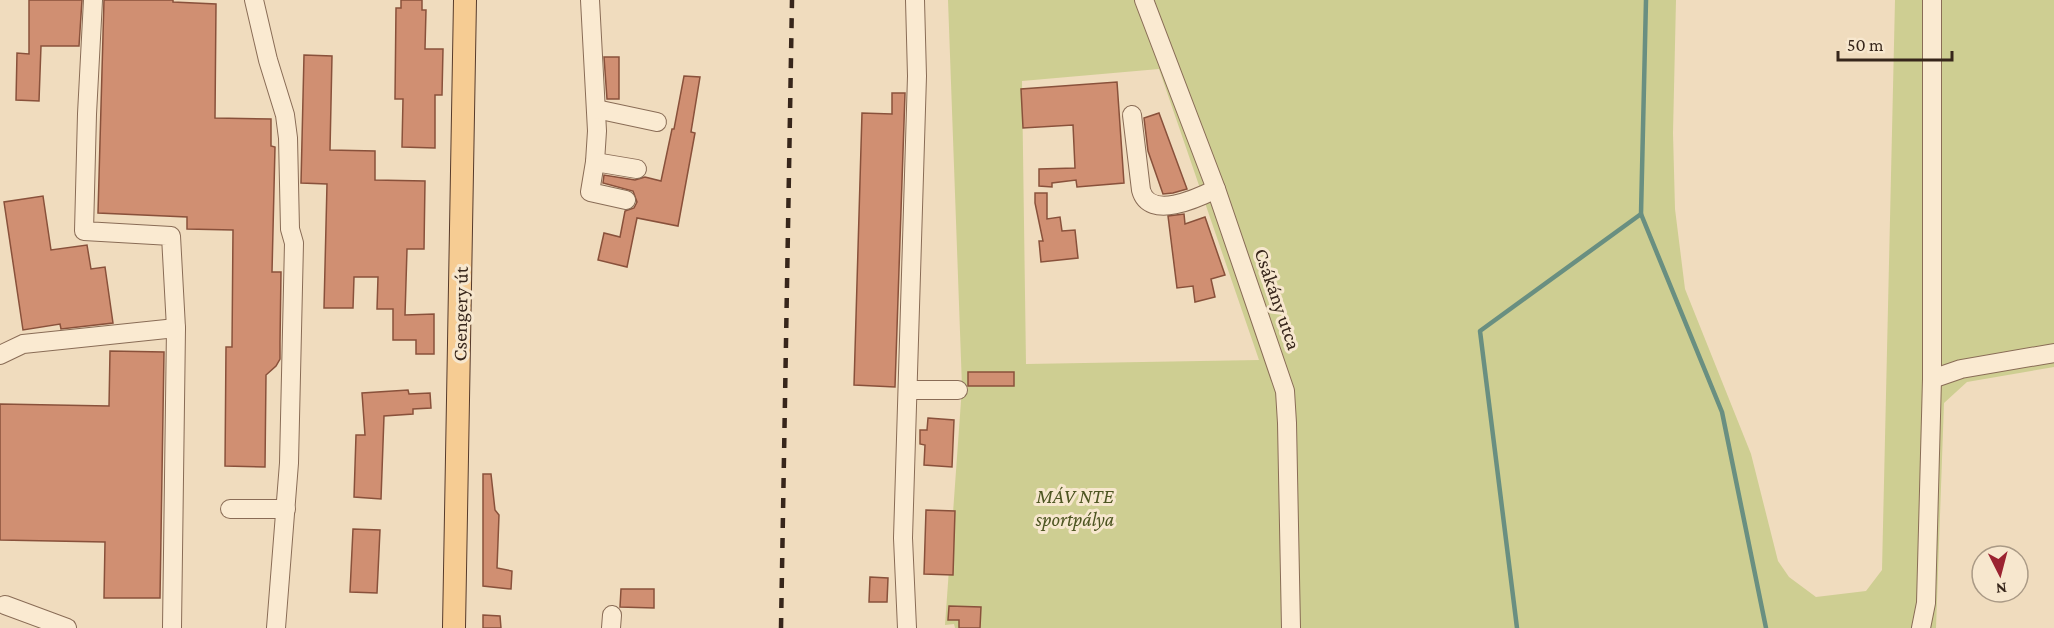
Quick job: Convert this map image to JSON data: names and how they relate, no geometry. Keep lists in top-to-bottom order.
{
  "streets": {
    "main road": ["Csengery út"],
    "street": ["Csákány utca"]
  },
  "parks": ["MÁV NTE sportpálya"],
  "scale_bar": "50 m",
  "north": "bottom"
}
